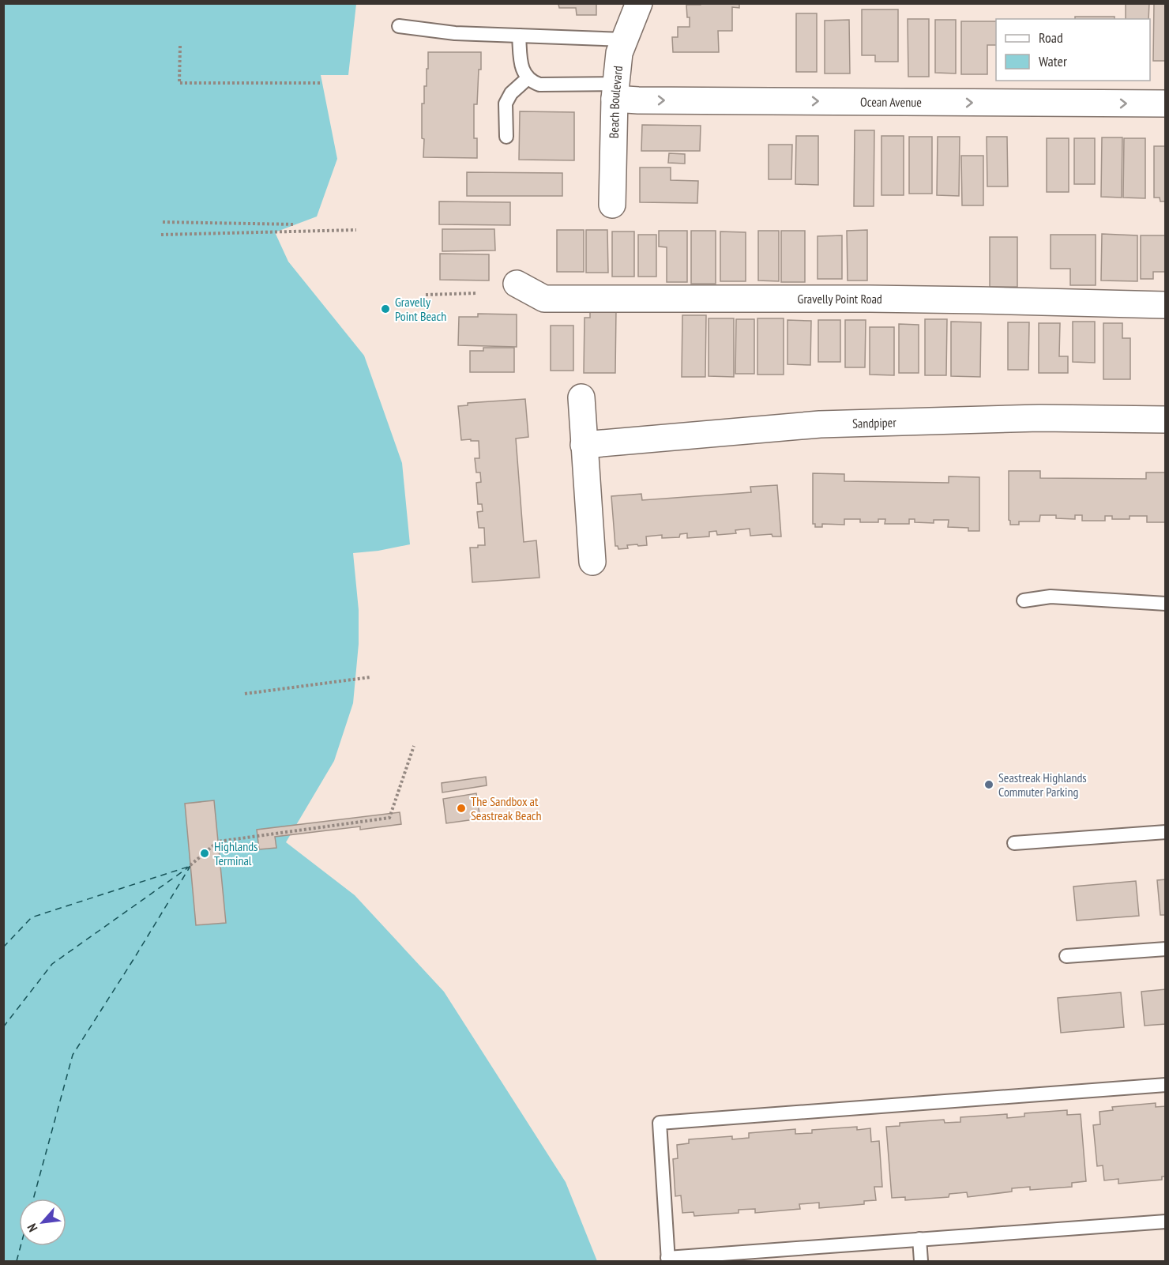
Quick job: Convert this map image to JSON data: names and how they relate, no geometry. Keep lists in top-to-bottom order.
{
  "streets": {
    "street": [
      "Beach Boulevard",
      "Ocean Avenue",
      "Gravelly Point Road",
      "Sandpiper"
    ]
  },
  "crossings": [
    ["Beach Boulevard", "Ocean Avenue"]
  ],
  "one_way": ["Ocean Avenue"],
  "places": [
    "Gravelly Point Beach",
    "Seastreak Highlands Commuter Parking",
    "The Sandbox at Seastreak Beach",
    "Highlands Terminal"
  ],
  "legend": ["Road", "Water"],
  "north": "bottom left"
}
